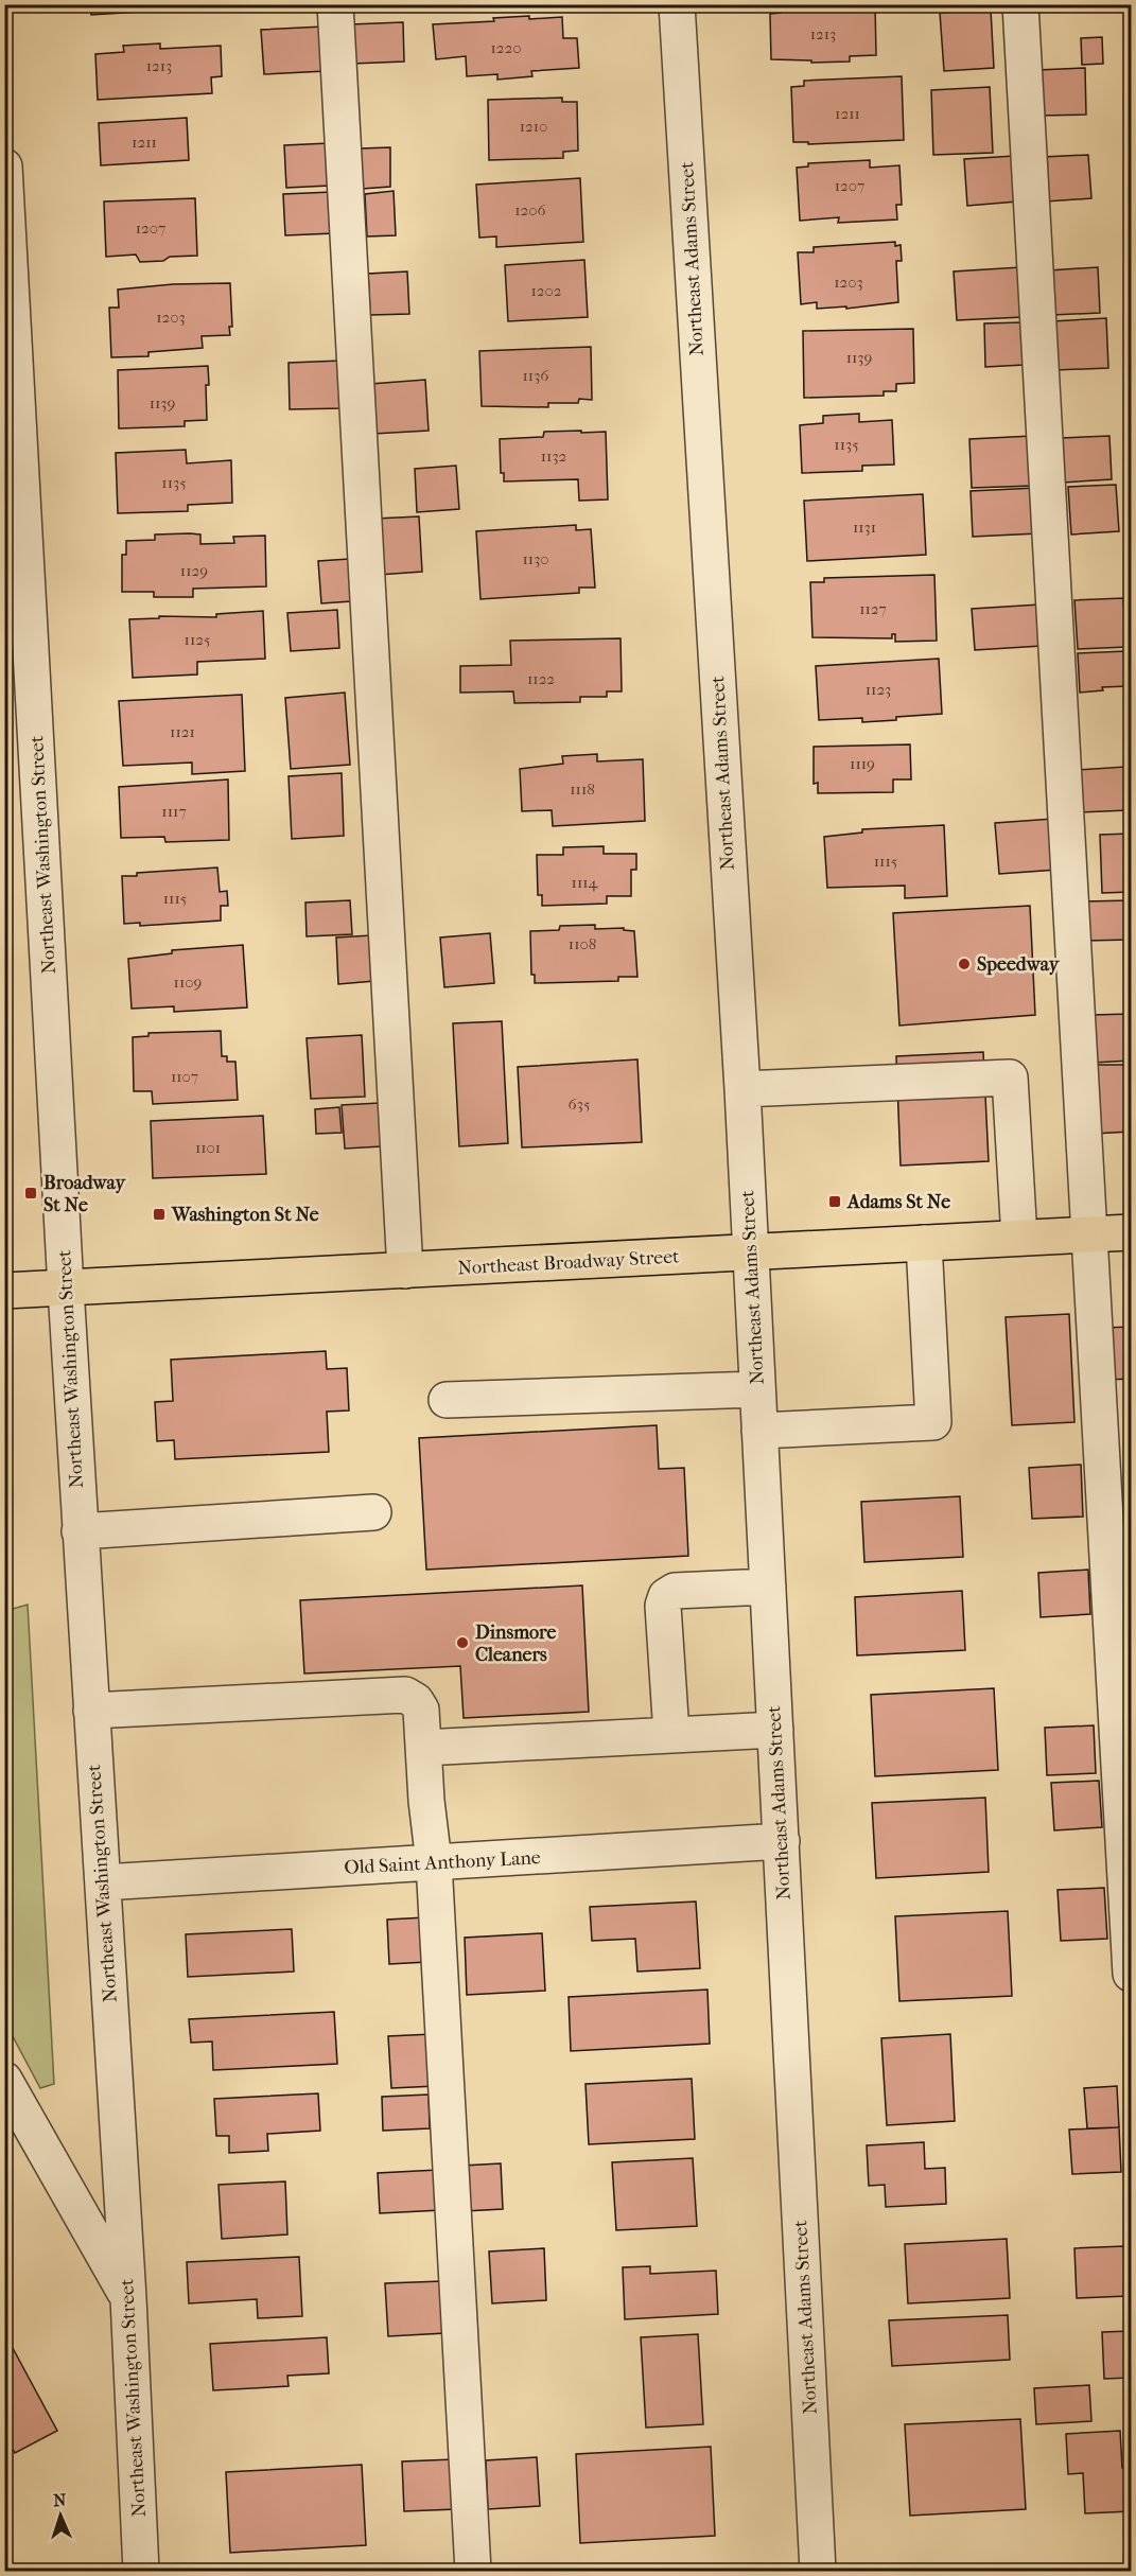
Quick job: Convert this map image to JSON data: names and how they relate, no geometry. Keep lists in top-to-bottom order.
{
  "streets": {
    "main road": ["Northeast Broadway Street"],
    "street": ["Northeast Adams Street", "Northeast Washington Street", "Old Saint Anthony Lane"]
  },
  "crossings": [
    ["Northeast Adams Street", "Northeast Broadway Street"],
    ["Northeast Adams Street", "Old Saint Anthony Lane"],
    ["Northeast Washington Street", "Northeast Broadway Street"],
    ["Northeast Washington Street", "Old Saint Anthony Lane"]
  ],
  "places": {
    "other": ["Speedway", "Dinsmore Cleaners"],
    "transit": ["Broadway St Ne", "Adams St Ne", "Washington St Ne"]
  },
  "house_numbers": [
    "1213",
    "1220",
    "1213",
    "1211",
    "1210",
    "1211",
    "1207",
    "1206",
    "1207",
    "1203",
    "1202",
    "1203",
    "1139",
    "1136",
    "1139",
    "1135",
    "1132",
    "1135",
    "1131",
    "1130",
    "1129",
    "1127",
    "1125",
    "1122",
    "1123",
    "1121",
    "1119",
    "1118",
    "1117",
    "1115",
    "1114",
    "1115",
    "1108",
    "1109",
    "1107",
    "635",
    "1101"
  ],
  "north": "top"
}
